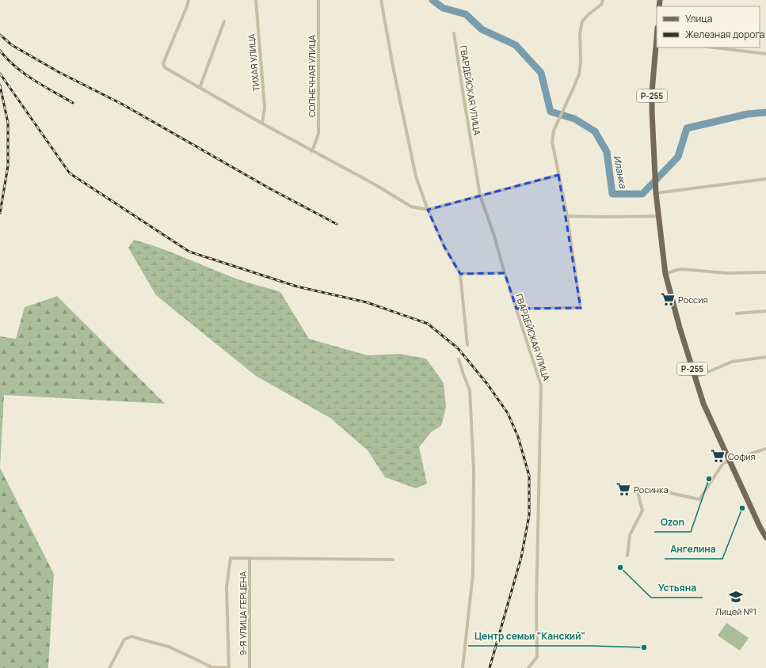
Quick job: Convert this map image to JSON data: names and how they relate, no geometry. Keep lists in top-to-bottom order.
{
  "streets": {
    "main road": ["Р-255"],
    "street": [
      "ТИХАЯ УЛИЦА",
      "СОЛНЕЧНАЯ УЛИЦА",
      "ГВАРДЕЙСКАЯ УЛИЦА",
      "9-Я УЛИЦА ГЕРЦЕНА"
    ]
  },
  "water": ["Иланка"],
  "places": {
    "supermarket": ["Россия", "София", "Росинка"],
    "other": [
      "Ozon",
      "Ангелина",
      "Устьяна",
      "Центр семьи \"Канский\""
    ],
    "school or university": ["Лицей №1"]
  },
  "legend": ["Улица", "Железная дорога"]
}
